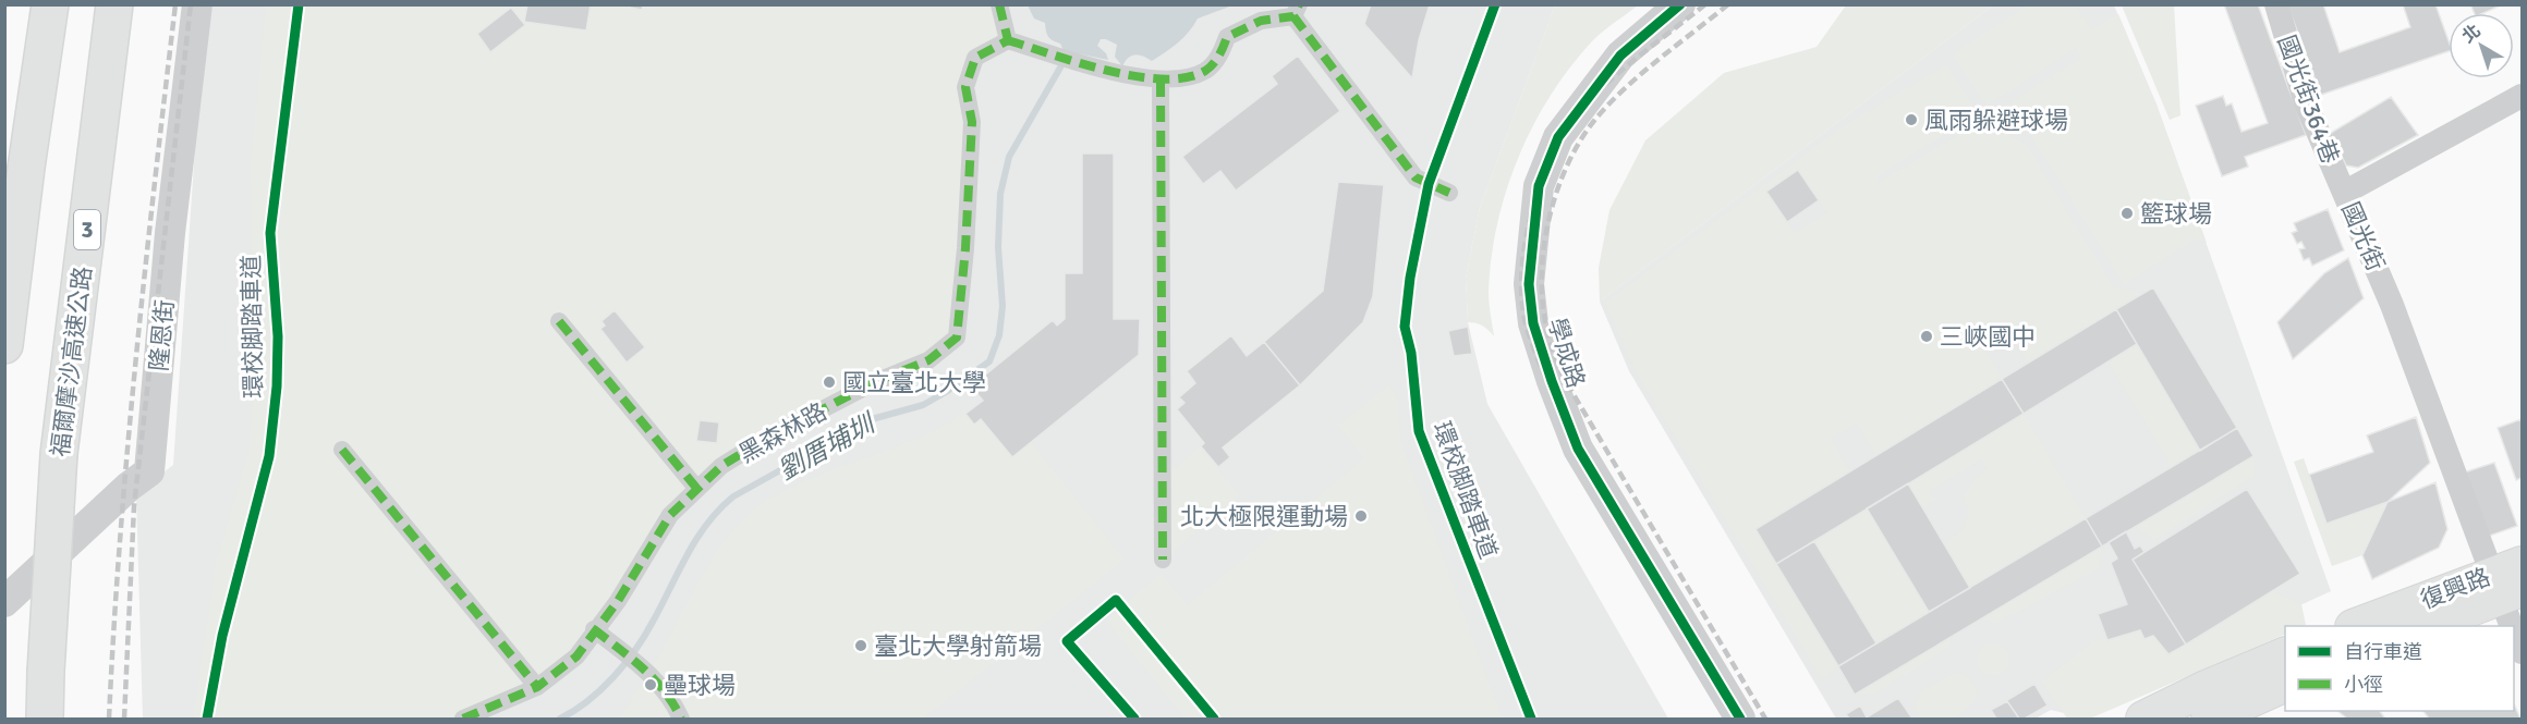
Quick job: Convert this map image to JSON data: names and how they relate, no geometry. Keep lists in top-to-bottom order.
{
  "streets": {
    "highway": ["3", "福爾摩沙高速公路"],
    "main road": ["復興路"],
    "street": [
      "國光街364巷",
      "國光街",
      "隆恩街",
      "學成路",
      "黑森林路"
    ],
    "cycle path": ["環校脚踏車道"]
  },
  "crossings": [
    ["國光街364巷", "國光街"],
    ["國光街", "復興路"]
  ],
  "water": ["劉厝埔圳"],
  "places": [
    "風雨躲避球場",
    "籃球場",
    "三峽國中",
    "國立臺北大學",
    "北大極限運動場",
    "臺北大學射箭場",
    "壘球場"
  ],
  "legend": ["自行車道", "小徑"],
  "north": "top left"
}
